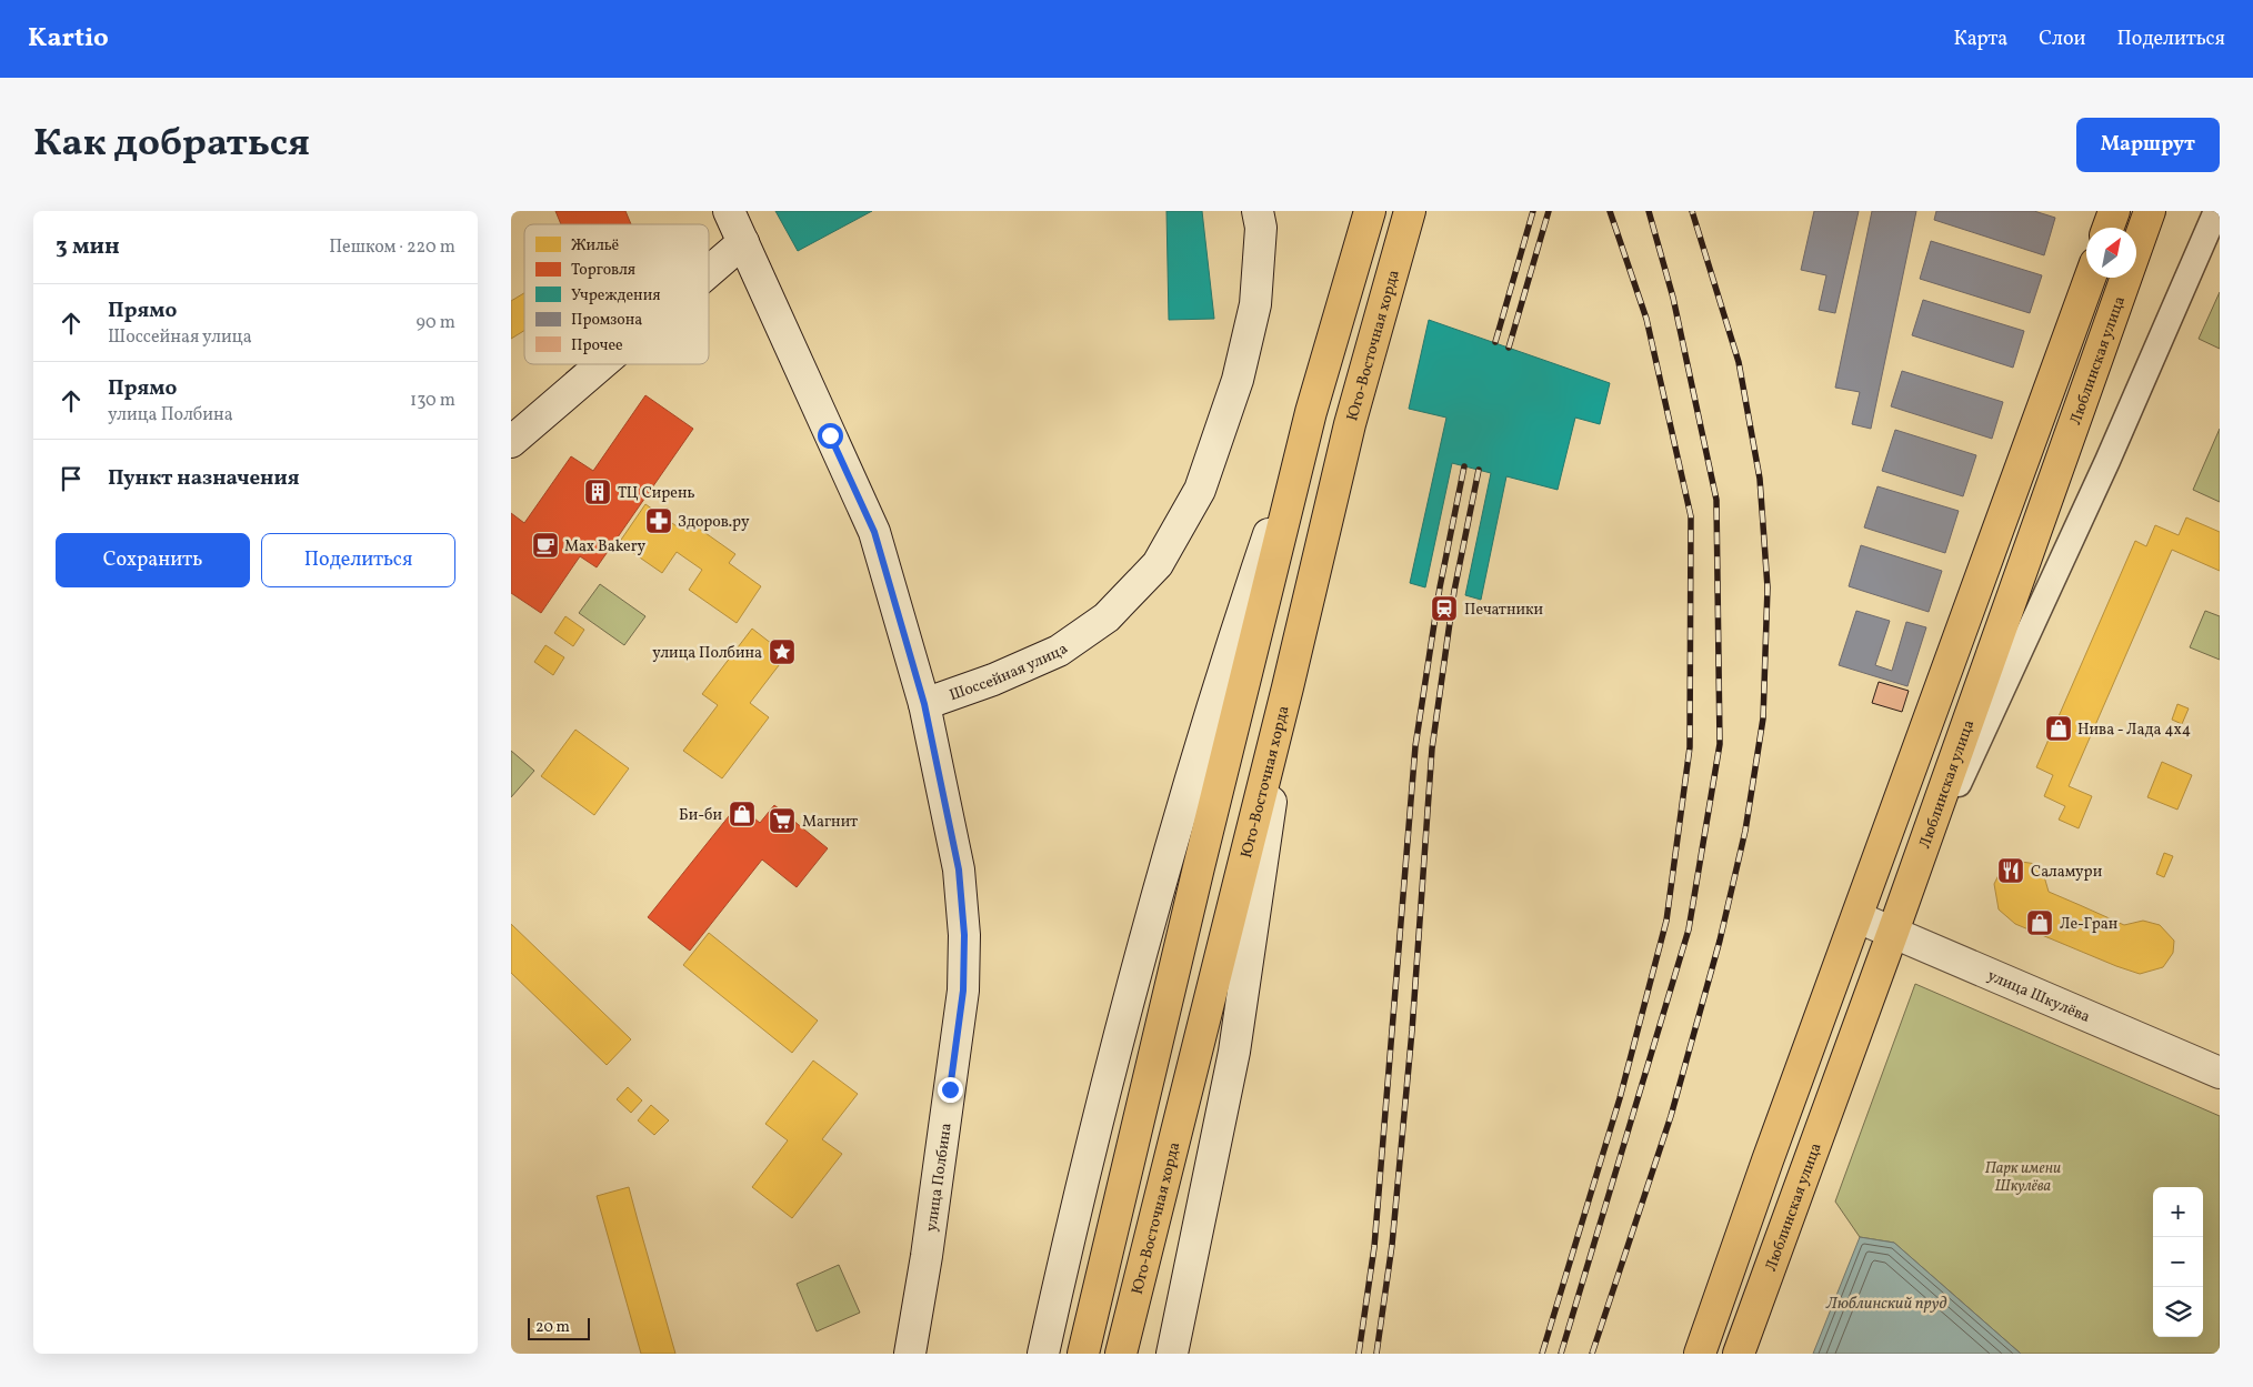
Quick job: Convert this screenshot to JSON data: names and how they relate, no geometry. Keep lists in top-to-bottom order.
{
  "streets": {
    "main road": [
      "Юго-Восточная хорда",
      "Люблинская улица",
      "Шоссейная улица",
      "улица Шкулёва",
      "улица Полбина"
    ]
  },
  "crossings": [
    ["Люблинская улица", "улица Шкулёва"],
    ["Шоссейная улица", "улица Полбина"]
  ],
  "water": ["Люблинский пруд"],
  "parks": ["Парк имени Шкулёва"],
  "places": {
    "building": ["ТЦ Сирень"],
    "pharmacy": ["Здоров.ру"],
    "cafe": ["Max Bakery"],
    "station": ["Печатники"],
    "place": ["улица Полбина"],
    "shop": ["Нива - Лада 4х4", "Би-би", "Ле-Гран"],
    "supermarket": ["Магнит"],
    "restaurant": ["Саламури"]
  },
  "legend": [
    "Жильё",
    "Торговля",
    "Учреждения",
    "Промзона",
    "Прочее"
  ],
  "scale_bar": "20 m",
  "north": "top right",
  "page": {
    "header": "Kartio",
    "nav": ["Карта", "Слои", "Поделиться"],
    "title": "Как добраться",
    "buttons": [
      "Маршрут",
      ["Сохранить", "Поделиться"]
    ],
    "heading": ["3 мин", "Пешком · 220 m"],
    "list": [
      ["Прямо", "Шоссейная улица", "90 m"],
      ["Прямо", "улица Полбина", "130 m"],
      "Пункт назначения"
    ],
    "map_buttons": ["+", "−"],
    "scale": "20 m"
  }
}
